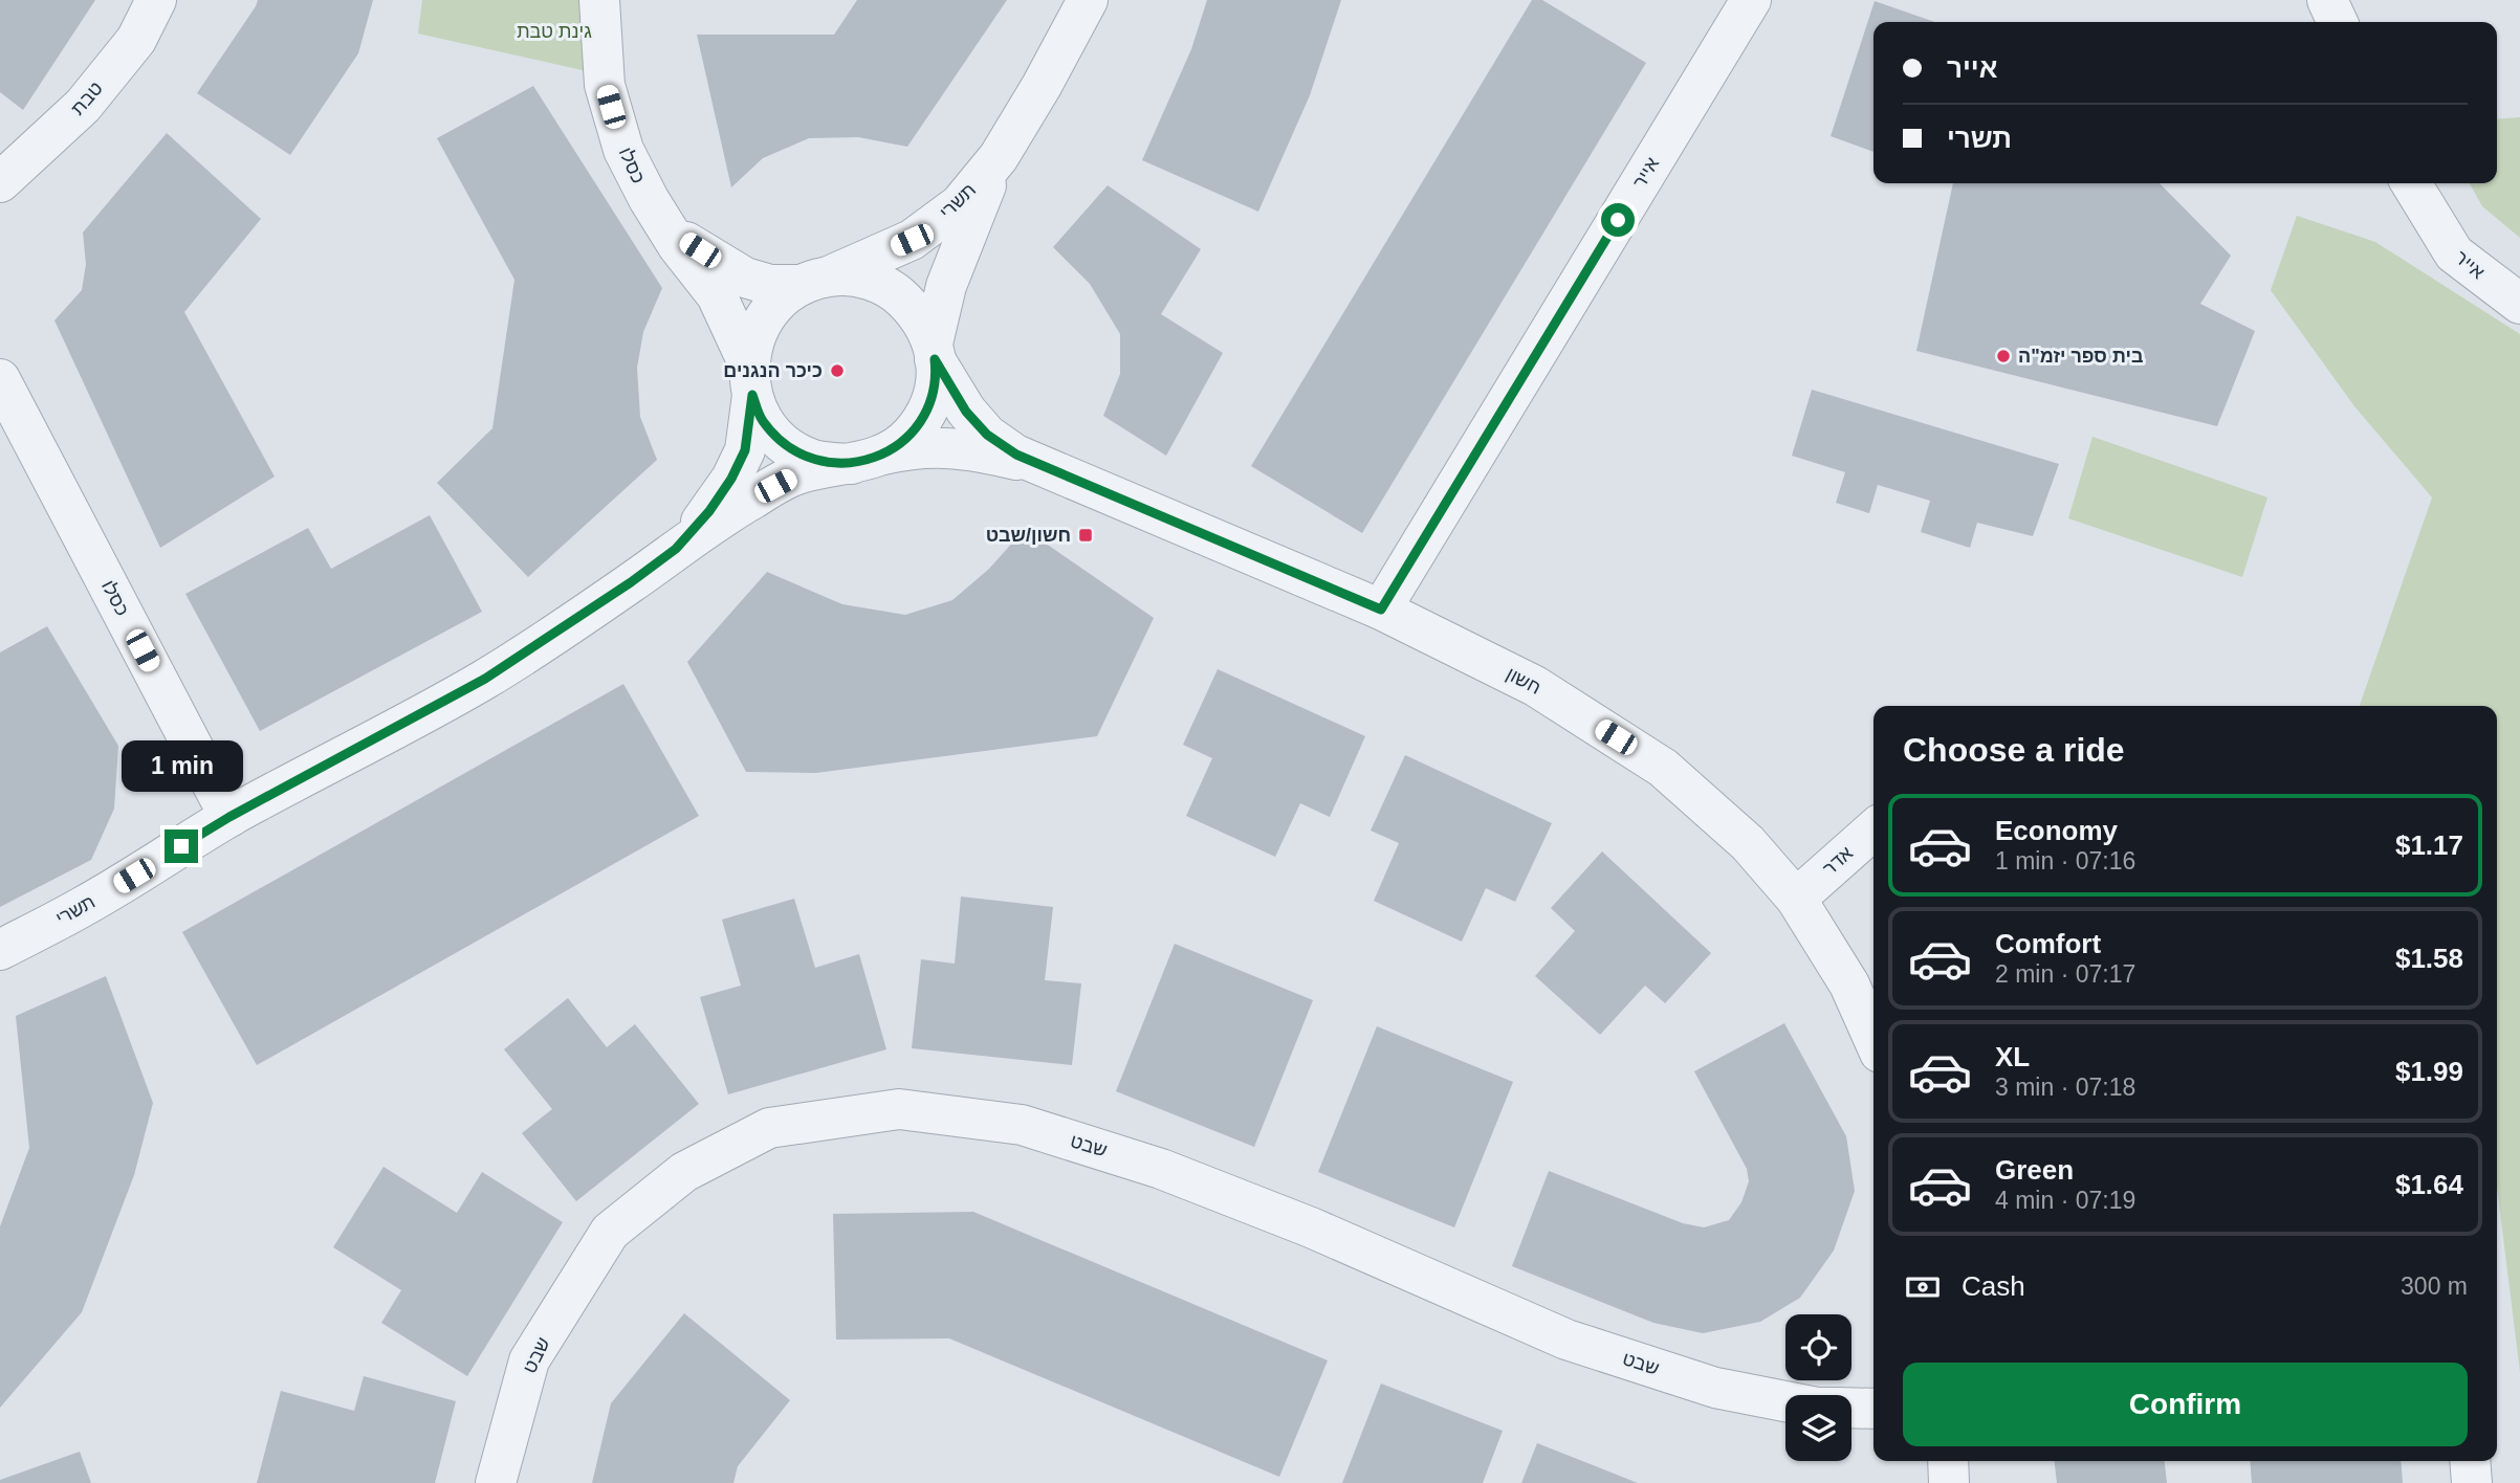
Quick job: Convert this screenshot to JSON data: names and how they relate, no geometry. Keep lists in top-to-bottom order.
{
  "streets": {
    "street": [
      "טבת",
      "כסלו",
      "אייר",
      "תשרי",
      "חשון",
      "אדר",
      "שבט"
    ]
  },
  "crossings": [
    ["כסלו", "תשרי"],
    ["כסלו", "חשון"],
    ["אייר", "חשון"],
    ["תשרי", "חשון"],
    ["חשון", "אדר"]
  ],
  "parks": ["גינת טבת"],
  "places": {
    "other": ["בית ספר יזמ\"ה", "כיכר הנגנים"],
    "transit": ["חשון/שבט"]
  },
  "page": {
    "banner": ["אייר", "תשרי"],
    "heading": "Choose a ride",
    "bubble": "1 min",
    "list": [
      {
        "name": "Economy",
        "note": "1 min · 07:16",
        "value": "$1.17"
      },
      {
        "name": "Comfort",
        "note": "2 min · 07:17",
        "value": "$1.58"
      },
      {
        "name": "XL",
        "note": "3 min · 07:18",
        "value": "$1.99"
      },
      {
        "name": "Green",
        "note": "4 min · 07:19",
        "value": "$1.64"
      }
    ],
    "pay": ["Cash", "300 m"],
    "buttons": "Confirm"
  }
}
